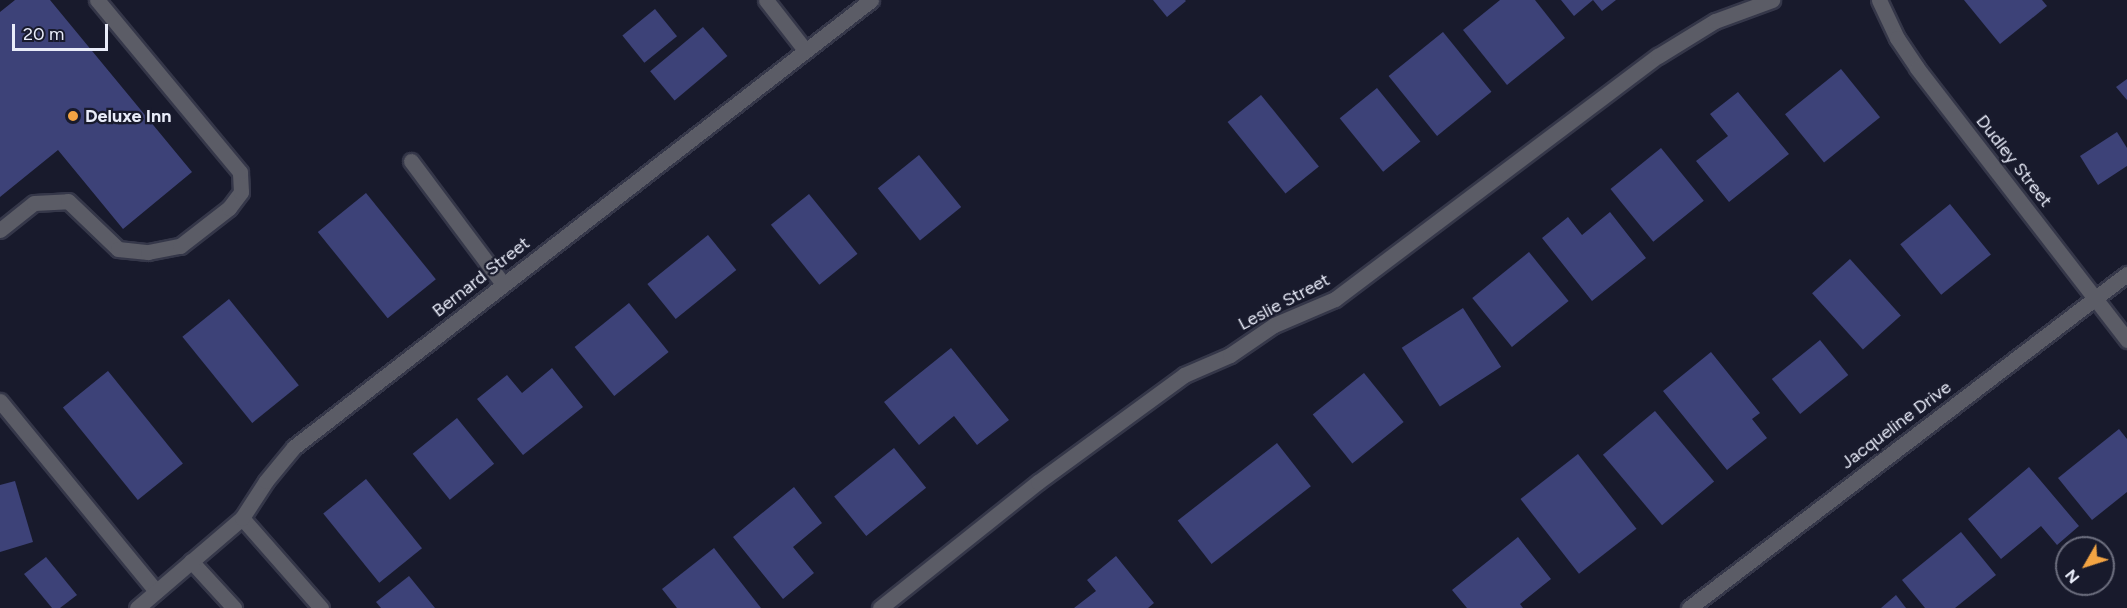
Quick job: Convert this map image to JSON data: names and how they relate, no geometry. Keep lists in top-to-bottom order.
{
  "streets": {
    "street": [
      "Dudley Street",
      "Bernard Street",
      "Leslie Street",
      "Jacqueline Drive"
    ]
  },
  "crossings": [
    ["Dudley Street", "Jacqueline Drive"]
  ],
  "places": ["Deluxe Inn"],
  "scale_bar": "20 m",
  "north": "bottom left"
}
